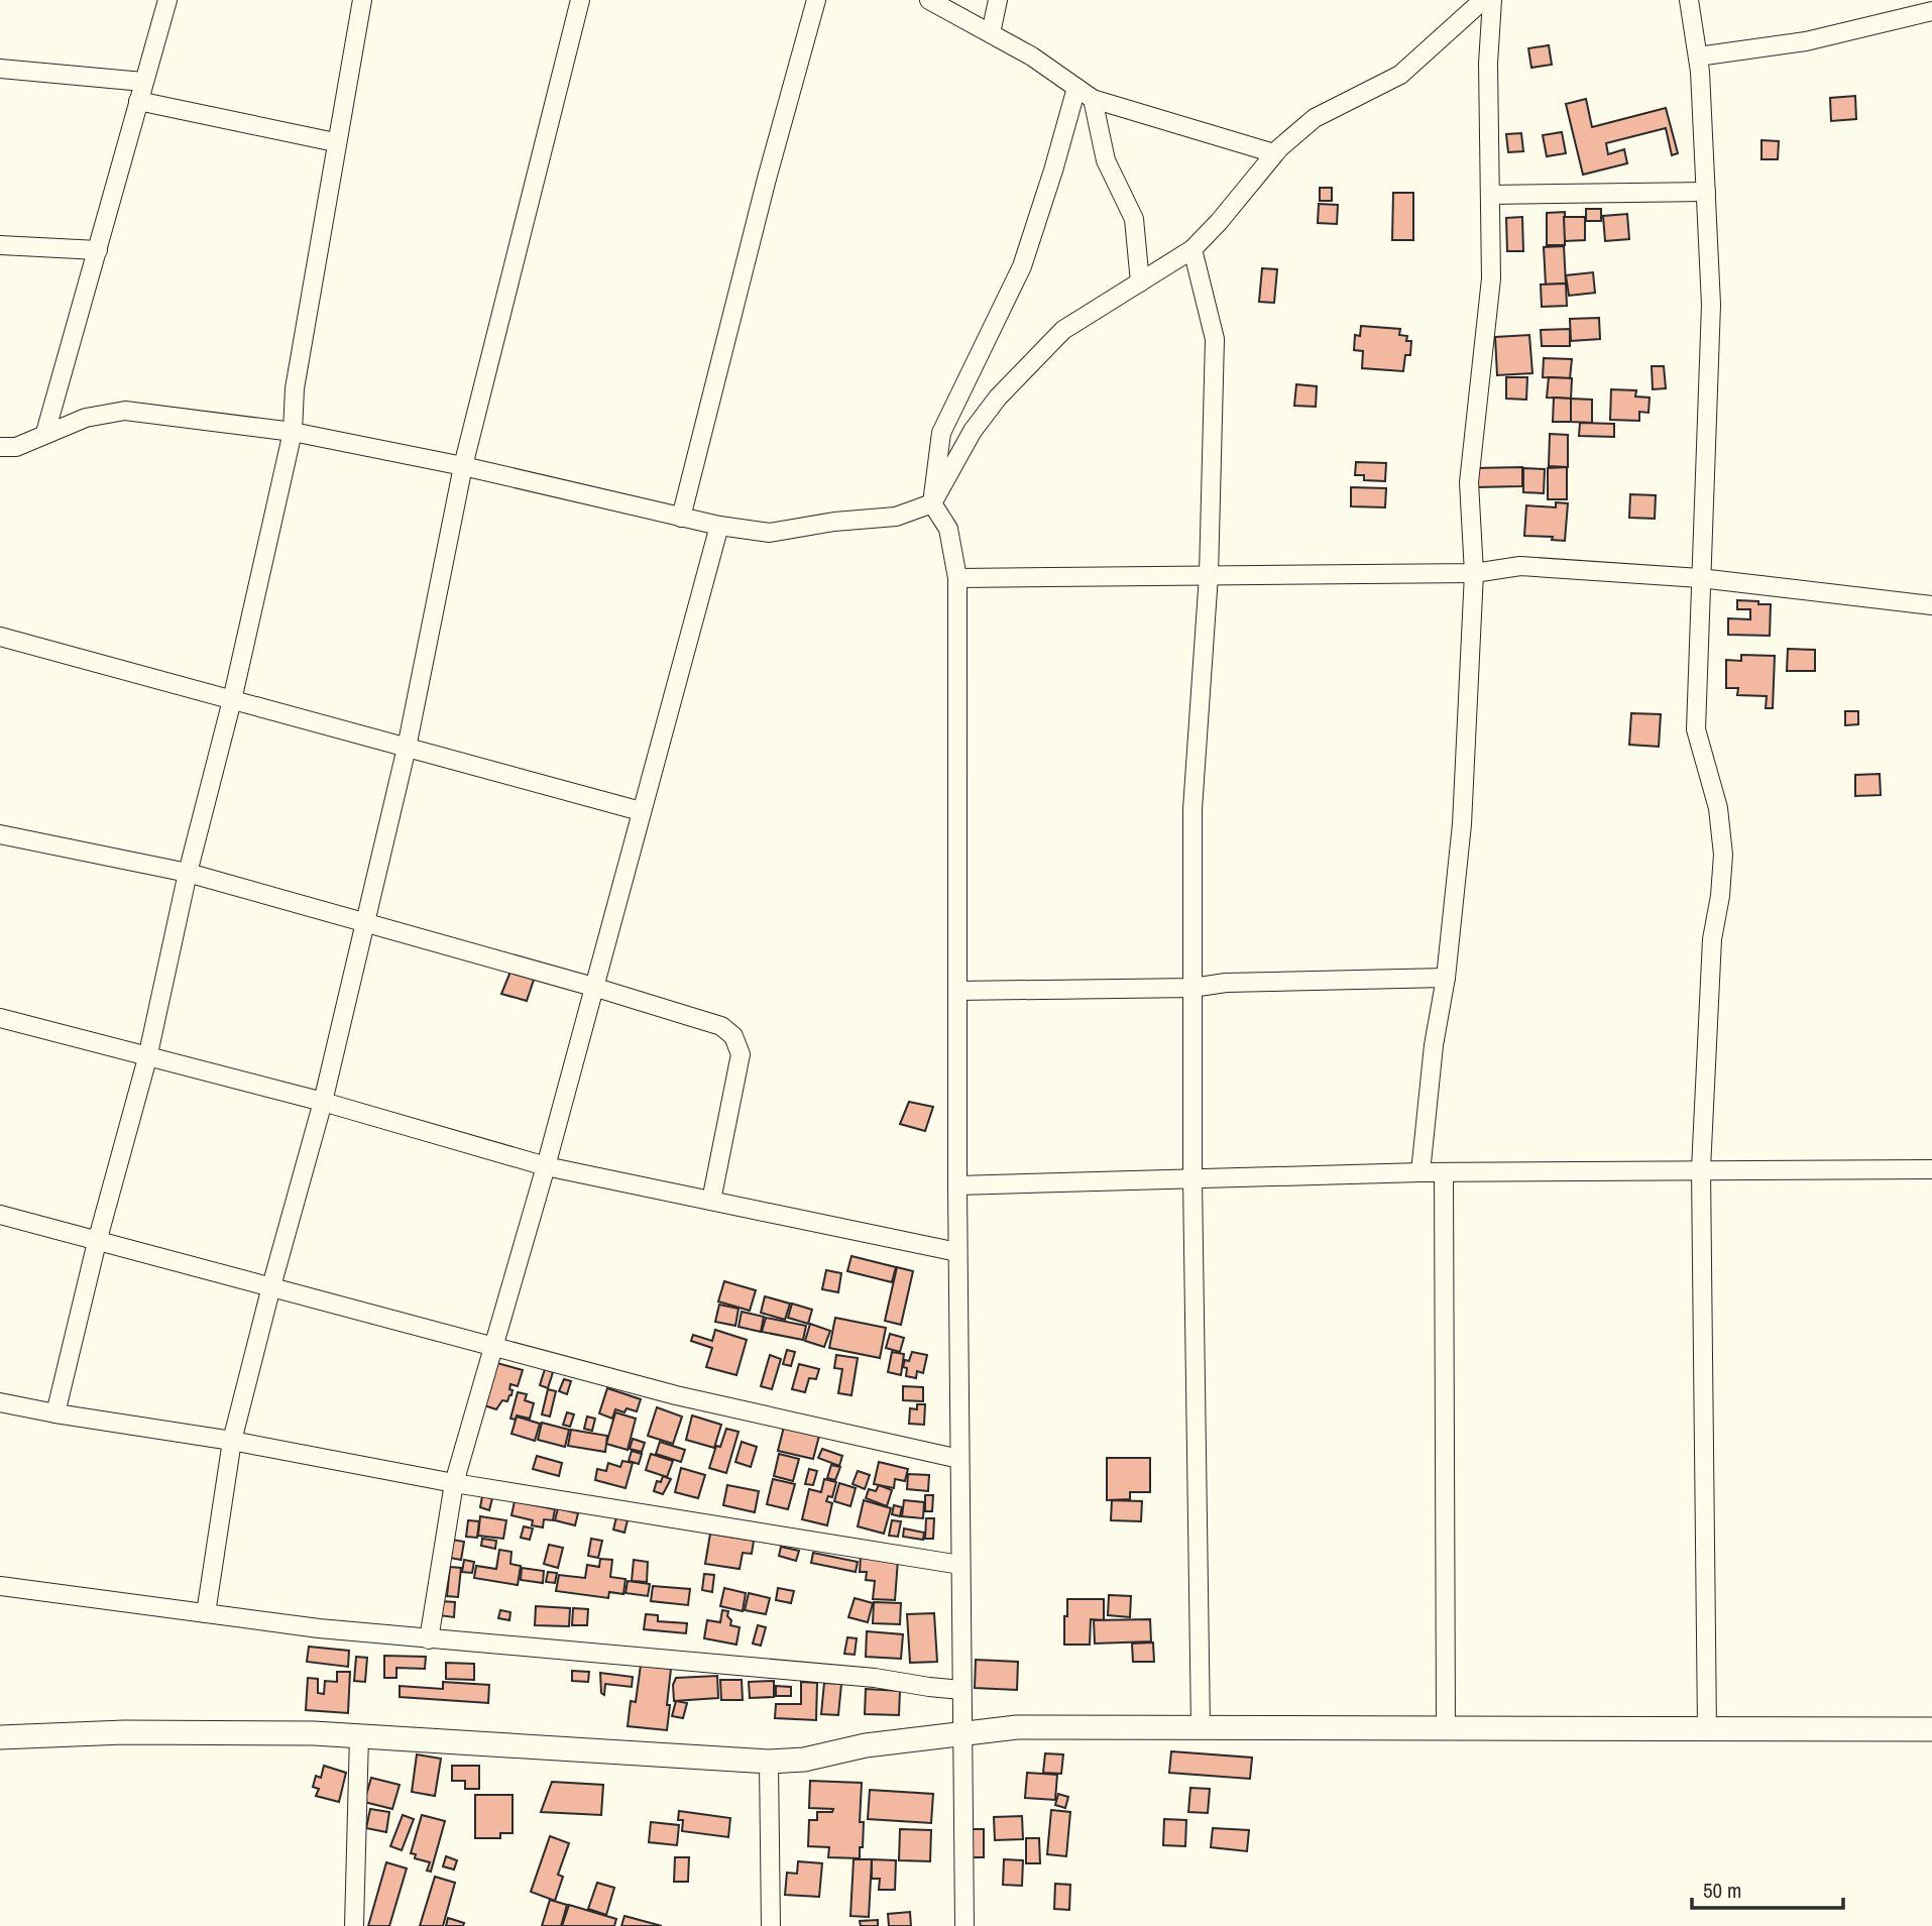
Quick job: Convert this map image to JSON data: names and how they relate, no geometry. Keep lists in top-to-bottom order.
{
  "scale_bar": "50 m"
}
